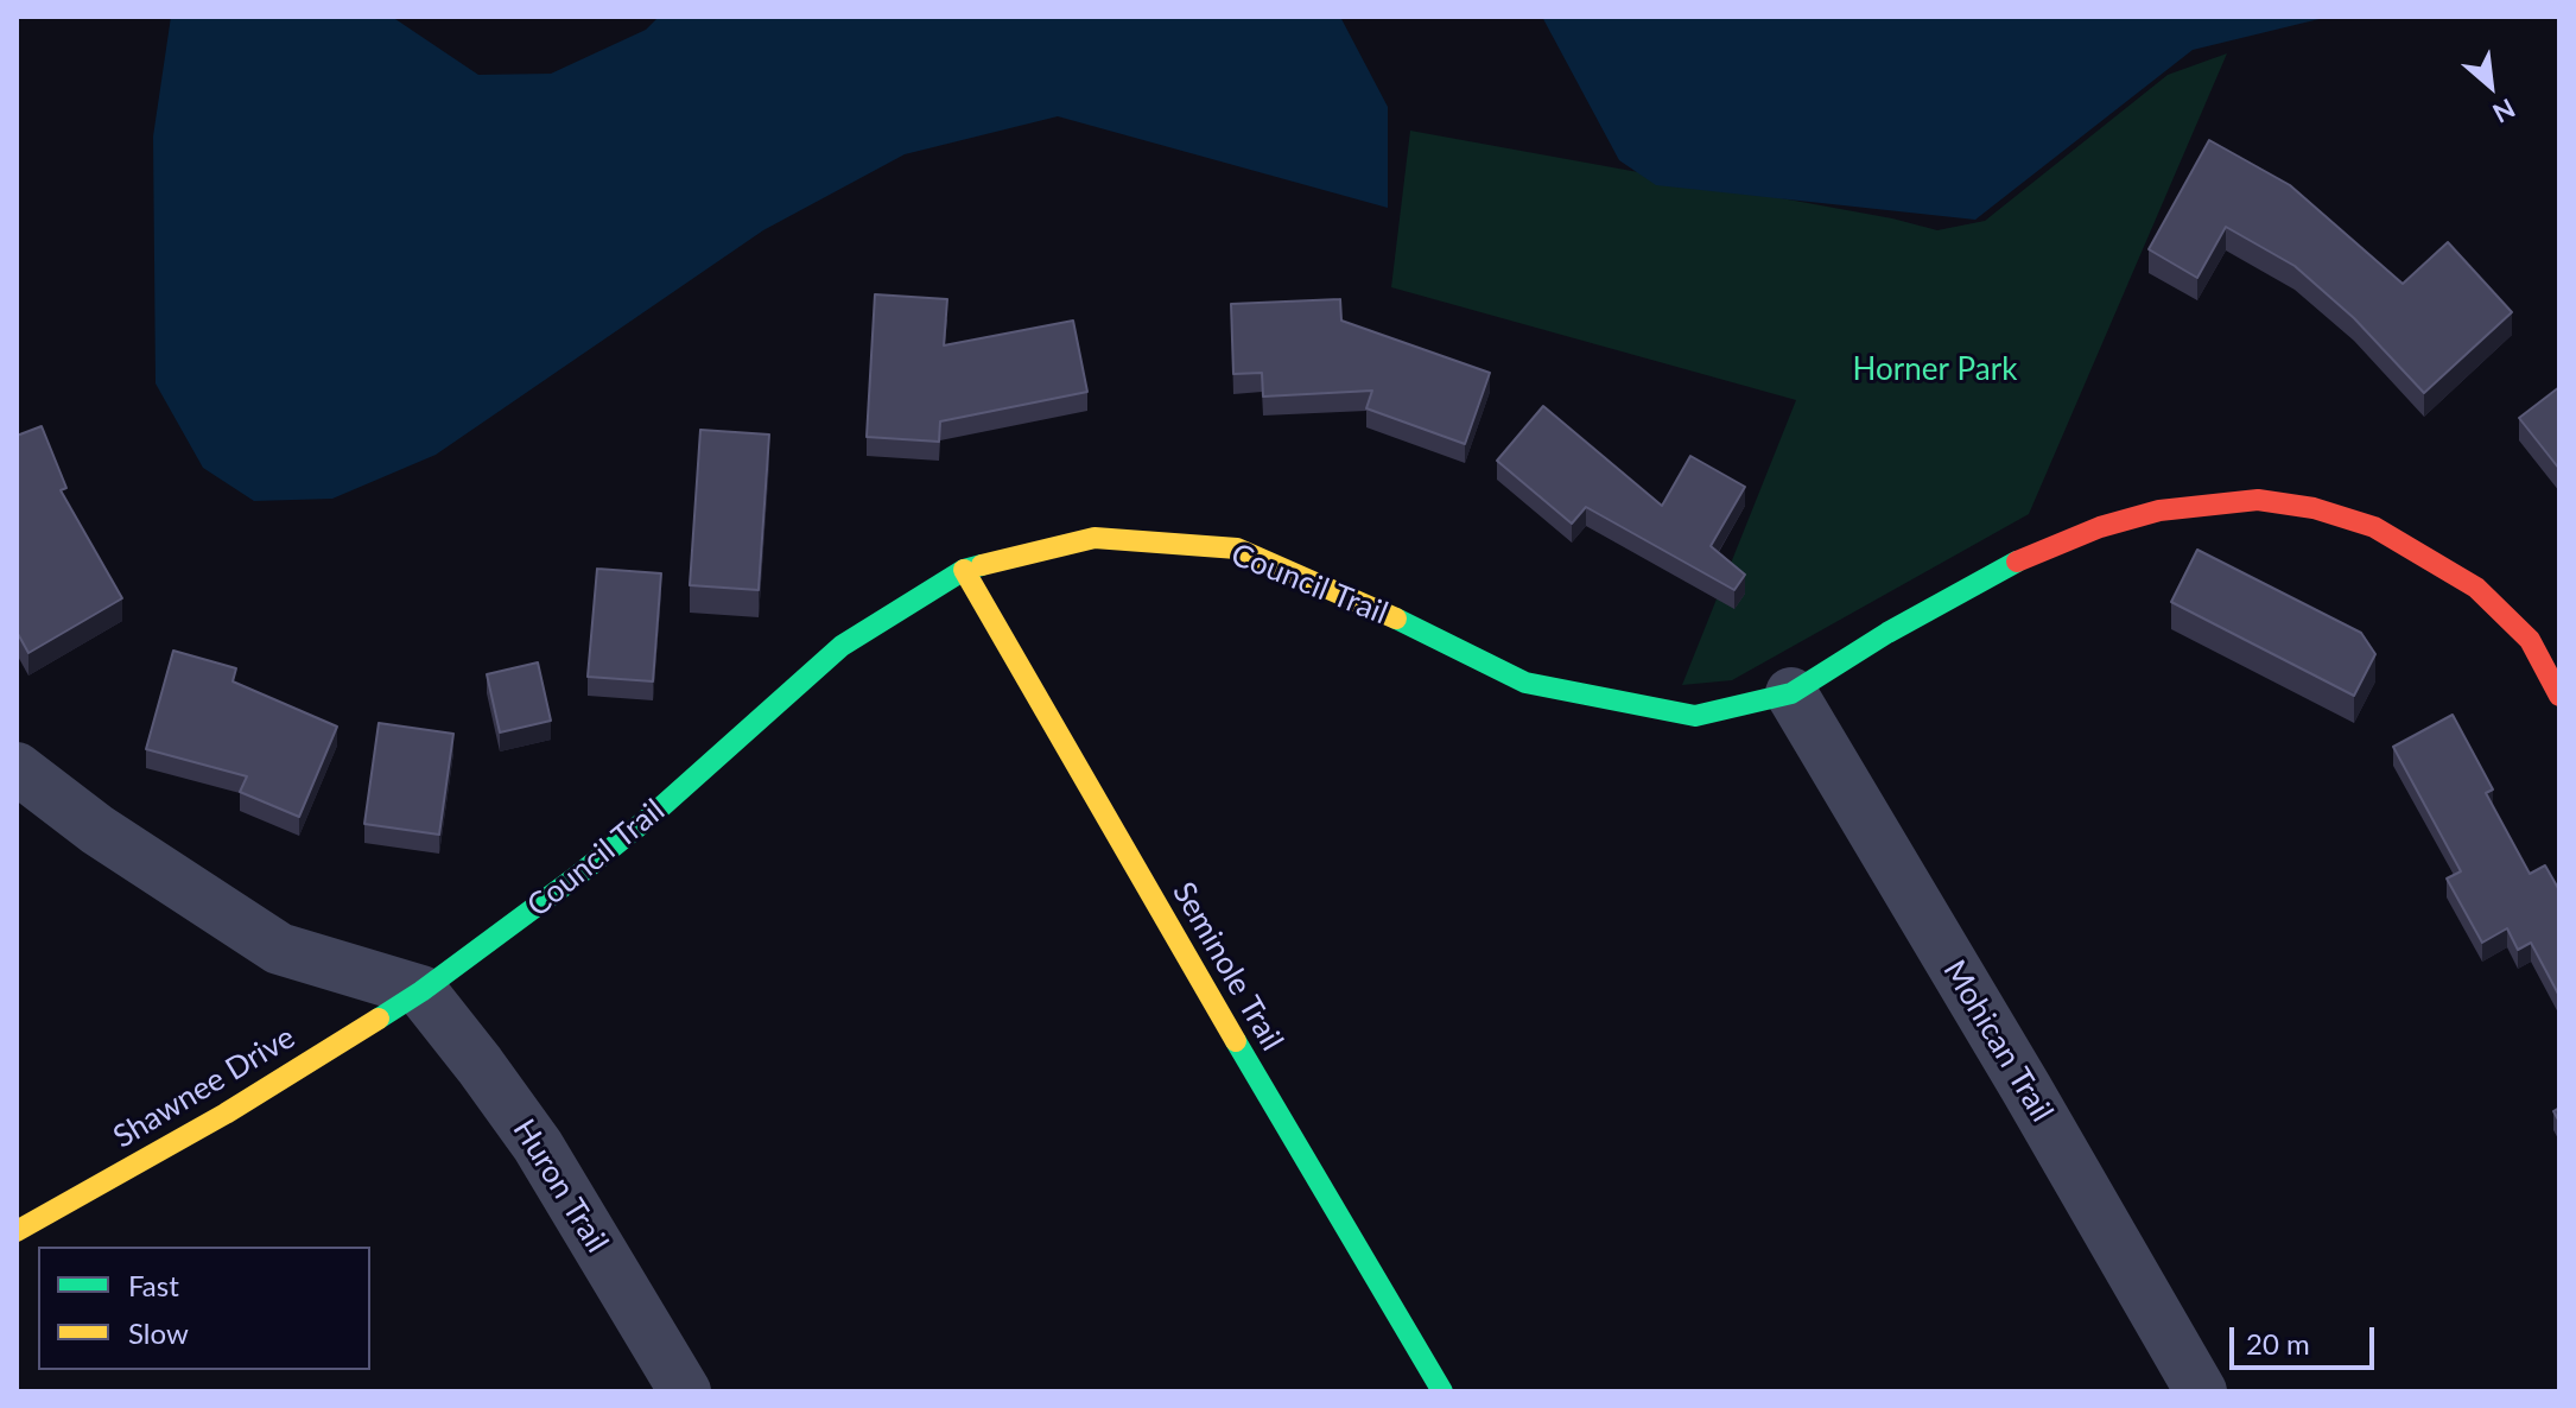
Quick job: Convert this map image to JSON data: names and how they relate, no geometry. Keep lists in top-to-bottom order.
{
  "streets": {
    "street": [
      "Council Trail",
      "Seminole Trail",
      "Mohican Trail",
      "Shawnee Drive",
      "Huron Trail"
    ]
  },
  "crossings": [
    ["Council Trail", "Seminole Trail"],
    ["Council Trail", "Mohican Trail"],
    ["Council Trail", "Shawnee Drive"],
    ["Council Trail", "Huron Trail"],
    ["Shawnee Drive", "Huron Trail"]
  ],
  "parks": ["Horner Park"],
  "legend": ["Fast", "Slow"],
  "scale_bar": "20 m",
  "north": "bottom right"
}
